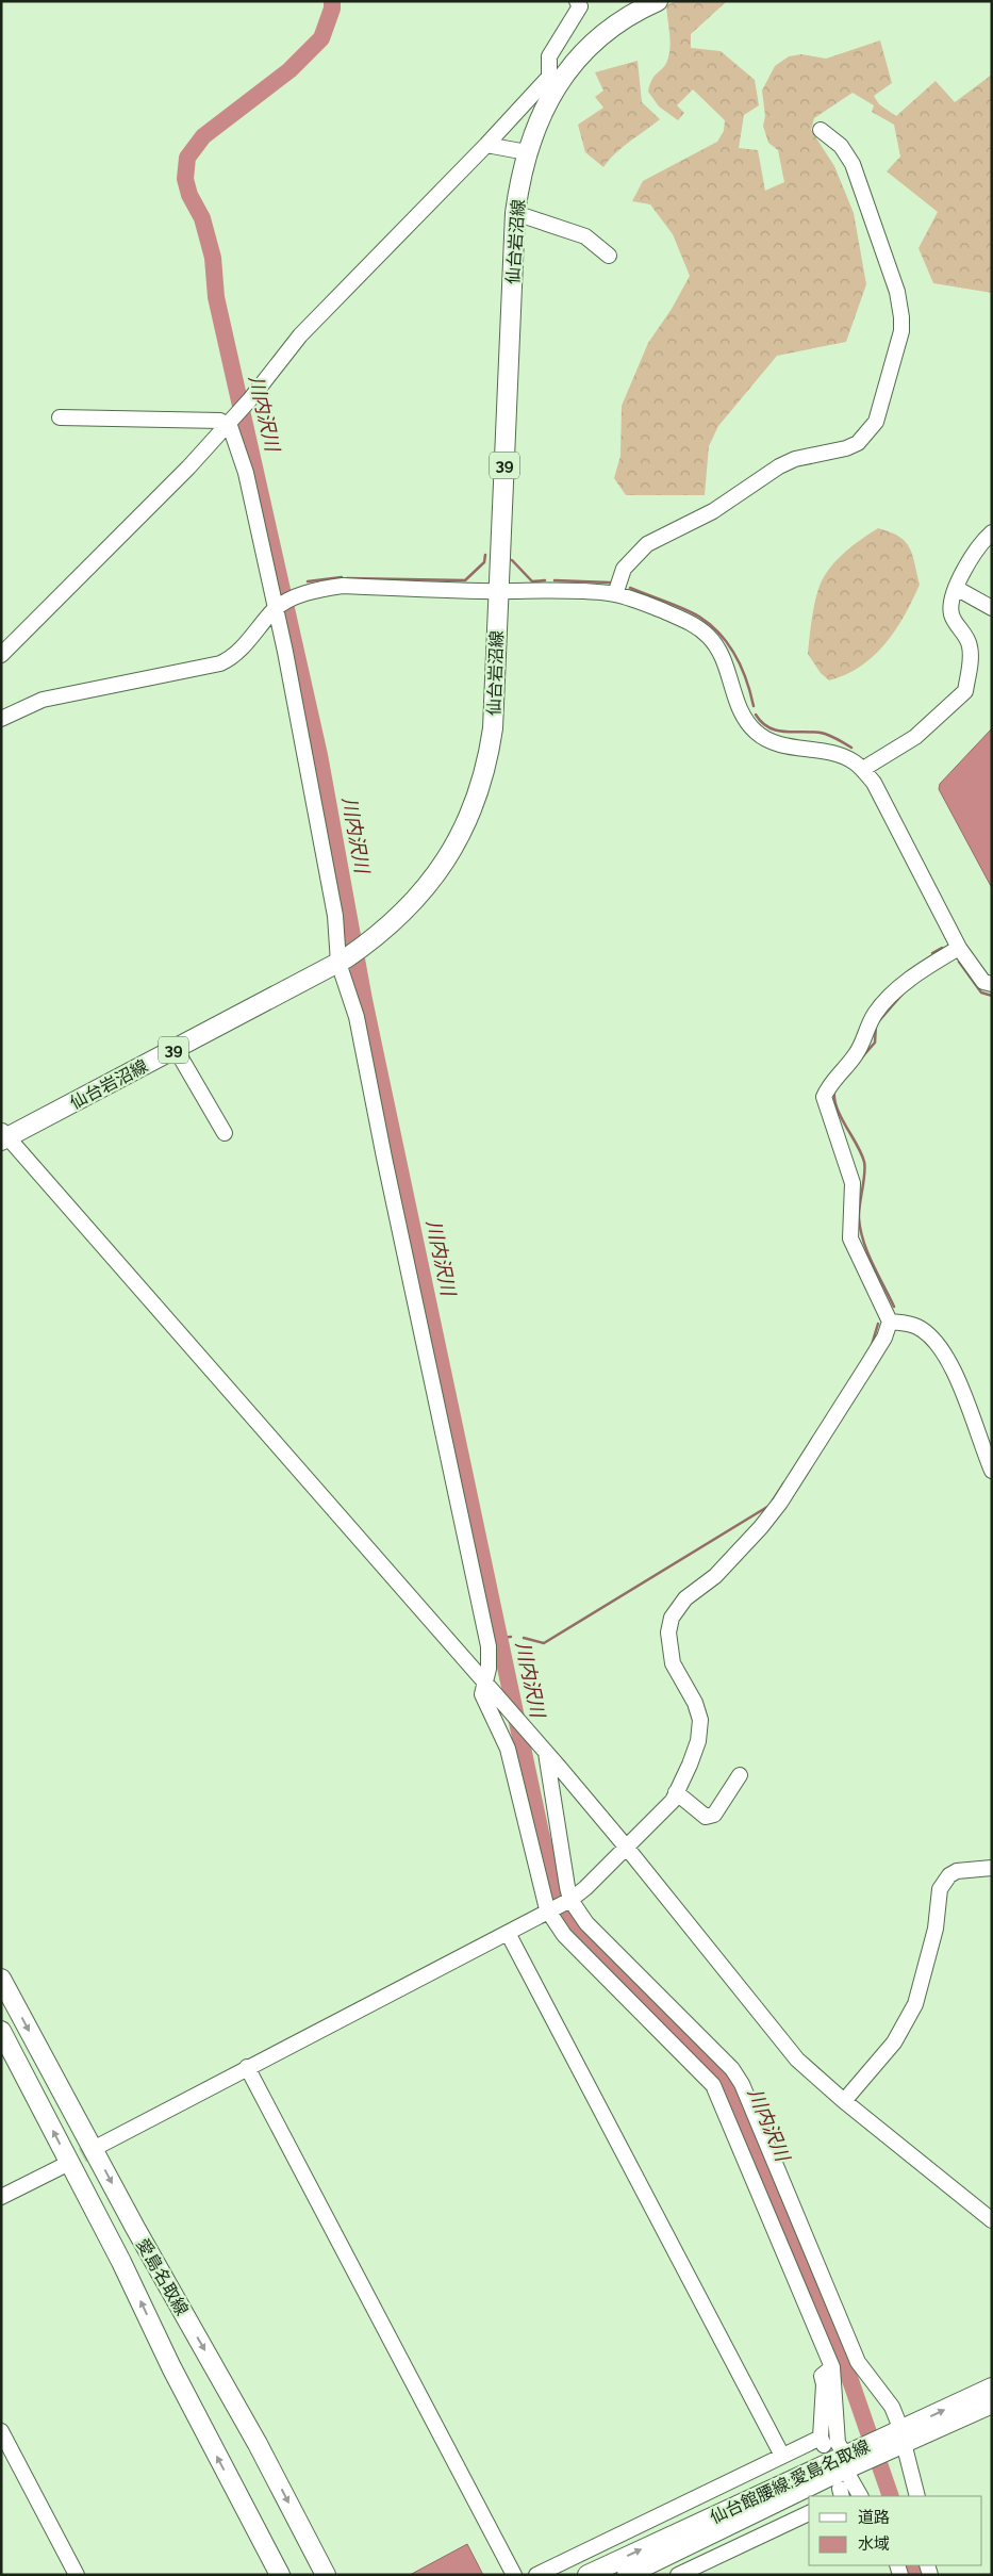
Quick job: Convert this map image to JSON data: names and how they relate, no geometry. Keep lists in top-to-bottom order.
{
  "streets": {
    "main road": [
      "仙台岩沼線",
      "39",
      "愛島名取線",
      "仙台館腰線;愛島名取線"
    ]
  },
  "water": ["川内沢川"],
  "legend": ["道路", "水域"]
}
